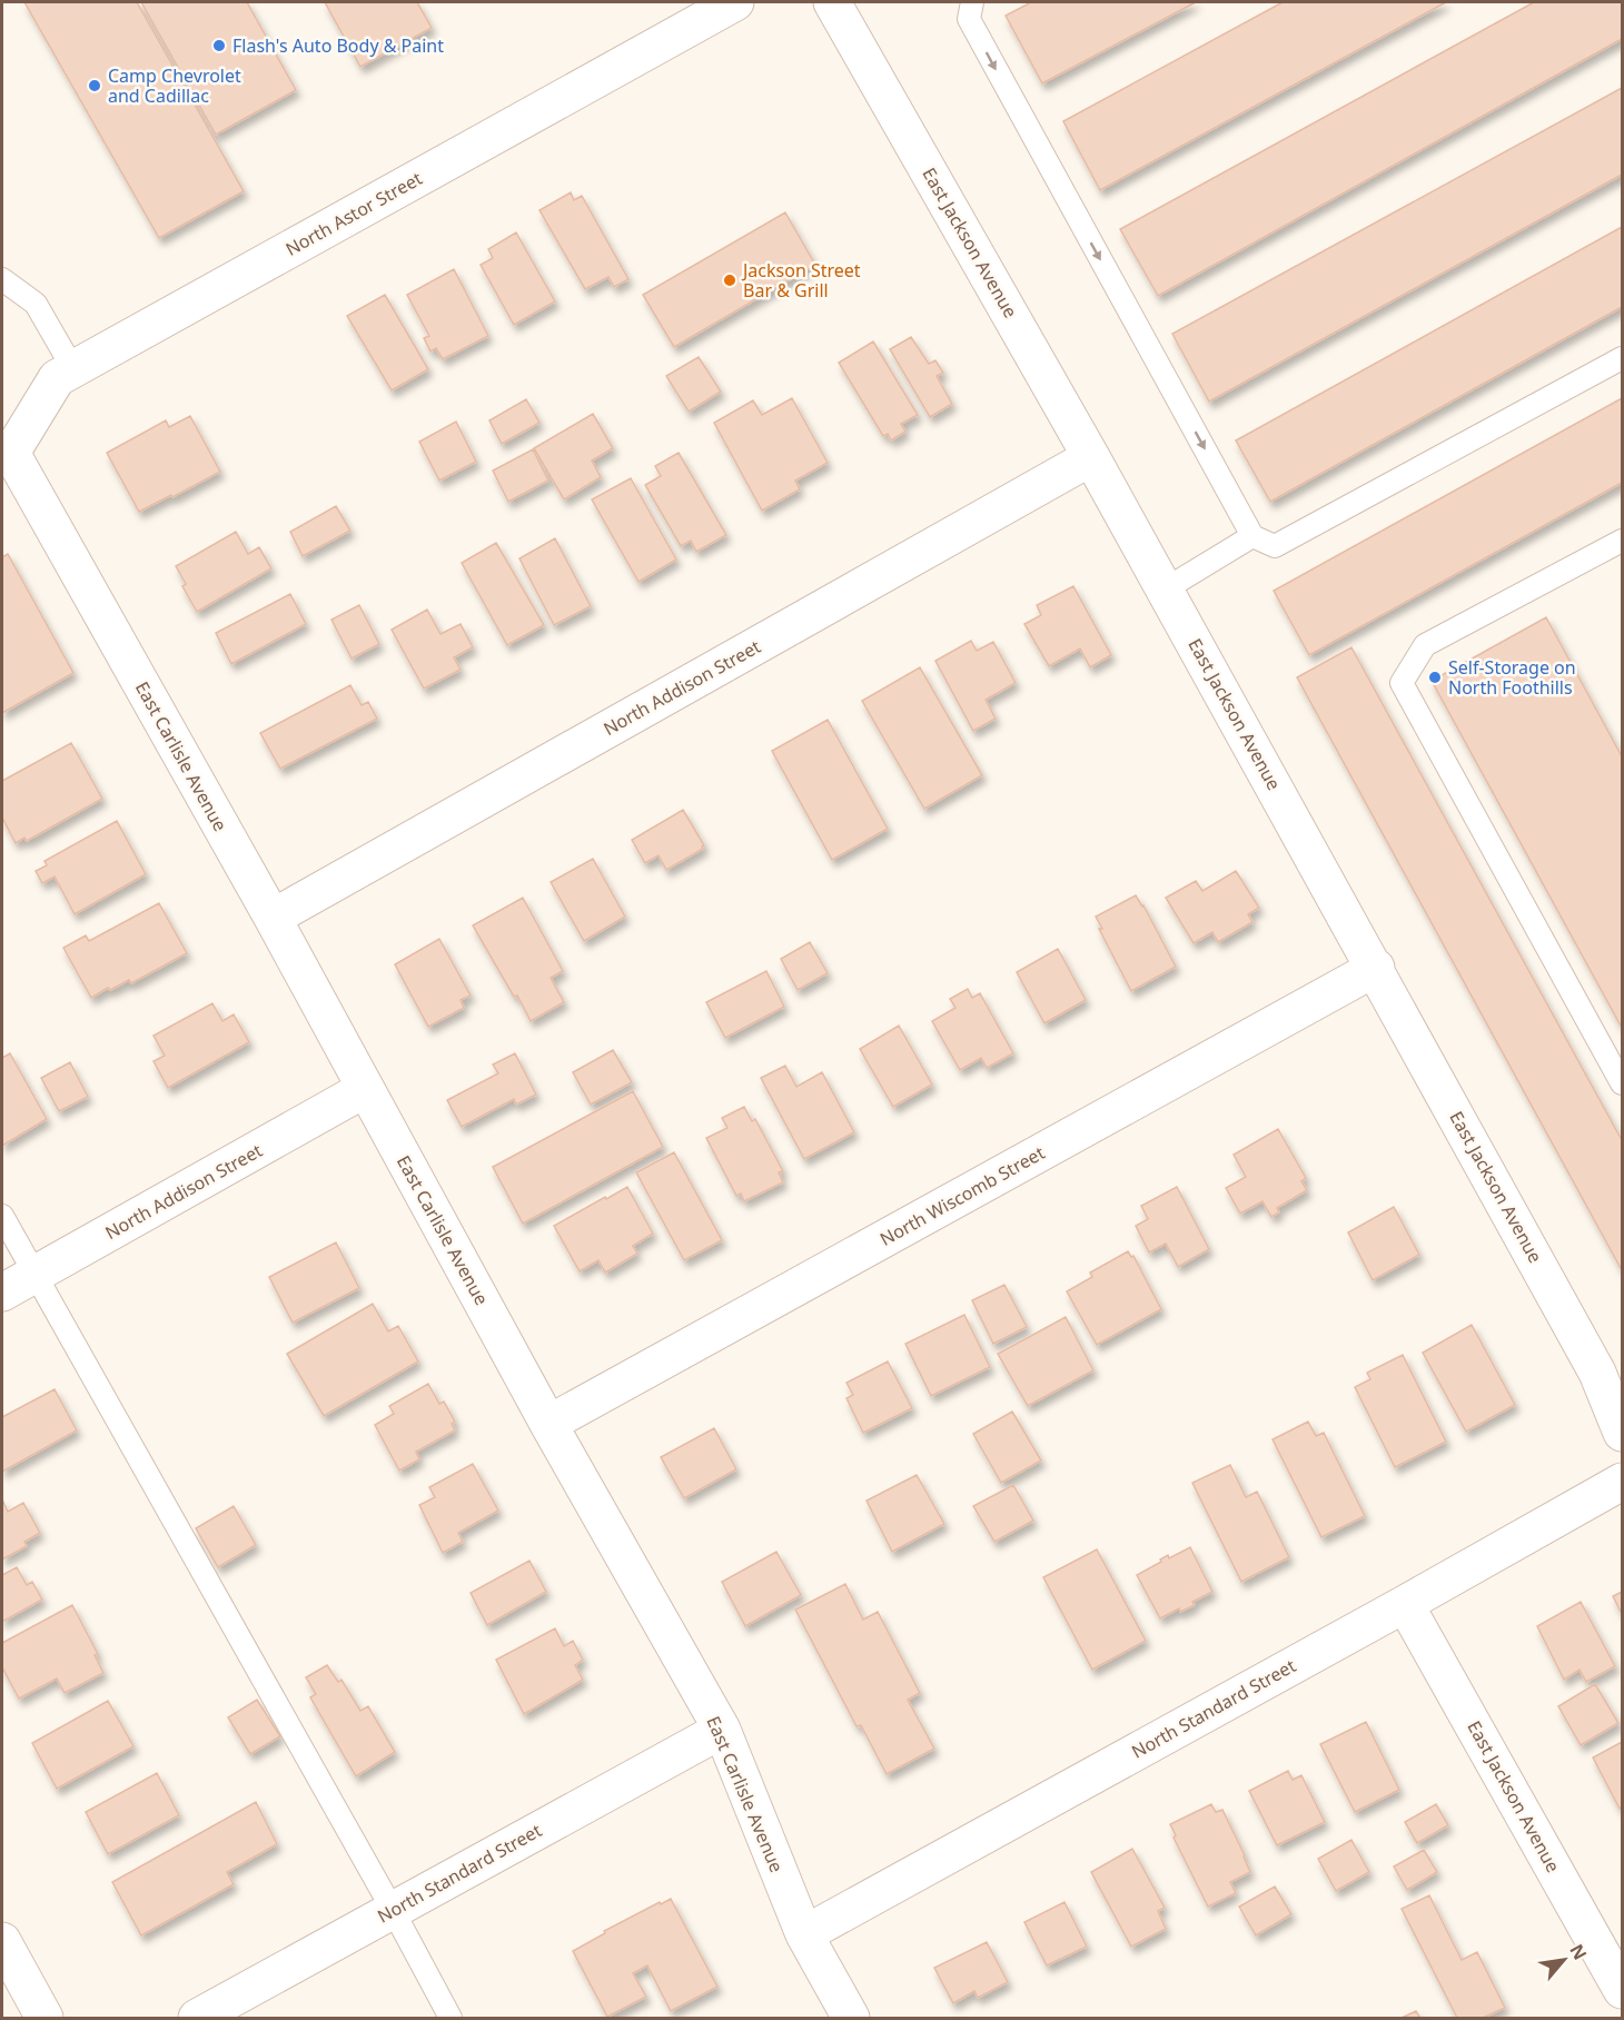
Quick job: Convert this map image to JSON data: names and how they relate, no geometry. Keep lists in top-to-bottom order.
{
  "streets": {
    "street": [
      "North Astor Street",
      "East Jackson Avenue",
      "North Addison Street",
      "East Carlisle Avenue",
      "North Wiscomb Street",
      "North Standard Street"
    ]
  },
  "crossings": [
    ["North Astor Street", "East Carlisle Avenue"],
    ["East Jackson Avenue", "North Addison Street"],
    ["East Jackson Avenue", "North Wiscomb Street"],
    ["East Jackson Avenue", "North Standard Street"],
    ["North Addison Street", "East Carlisle Avenue"],
    ["East Carlisle Avenue", "North Wiscomb Street"],
    ["East Carlisle Avenue", "North Standard Street"]
  ],
  "places": [
    "Flash's Auto Body & Paint",
    "Camp Chevrolet and Cadillac",
    "Jackson Street Bar & Grill",
    "Self-Storage on North Foothills"
  ],
  "north": "top right"
}
